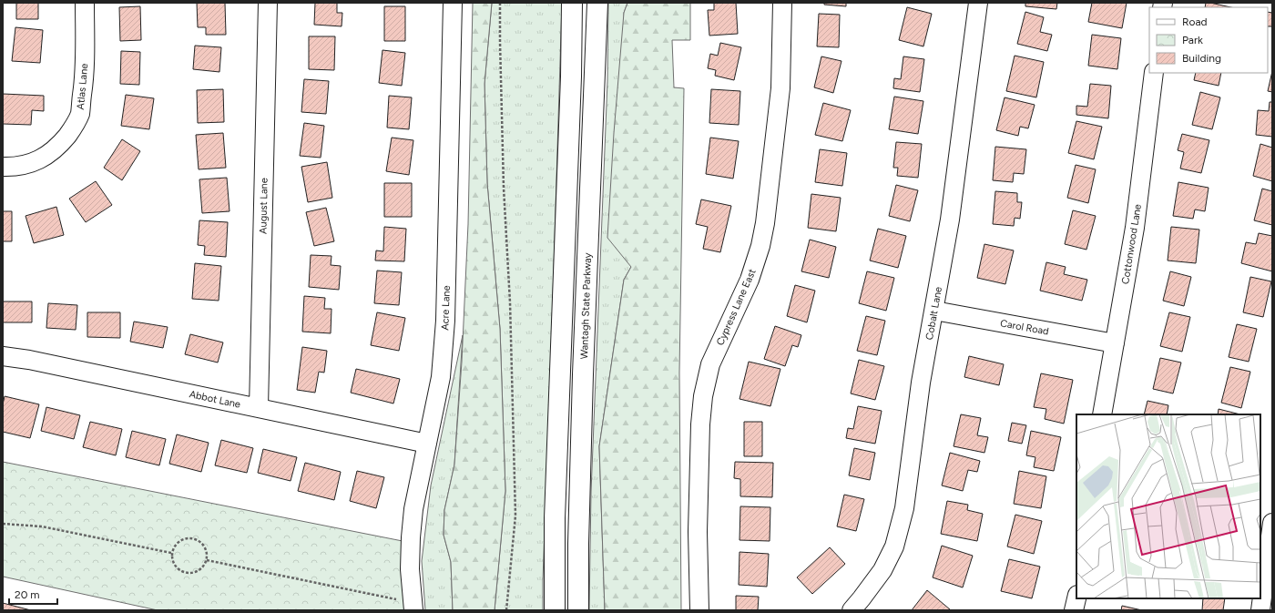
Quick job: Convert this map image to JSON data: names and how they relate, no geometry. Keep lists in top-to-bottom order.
{
  "streets": {
    "highway": ["Wantagh State Parkway"],
    "street": [
      "Atlas Lane",
      "August Lane",
      "Cottonwood Lane",
      "Cypress Lane East",
      "Acre Lane",
      "Cobalt Lane",
      "Carol Road",
      "Abbot Lane"
    ]
  },
  "crossings": [
    ["August Lane", "Abbot Lane"],
    ["Cottonwood Lane", "Carol Road"],
    ["Acre Lane", "Abbot Lane"],
    ["Cobalt Lane", "Carol Road"]
  ],
  "legend": ["Road", "Park", "Building"],
  "scale_bar": "20 m"
}
